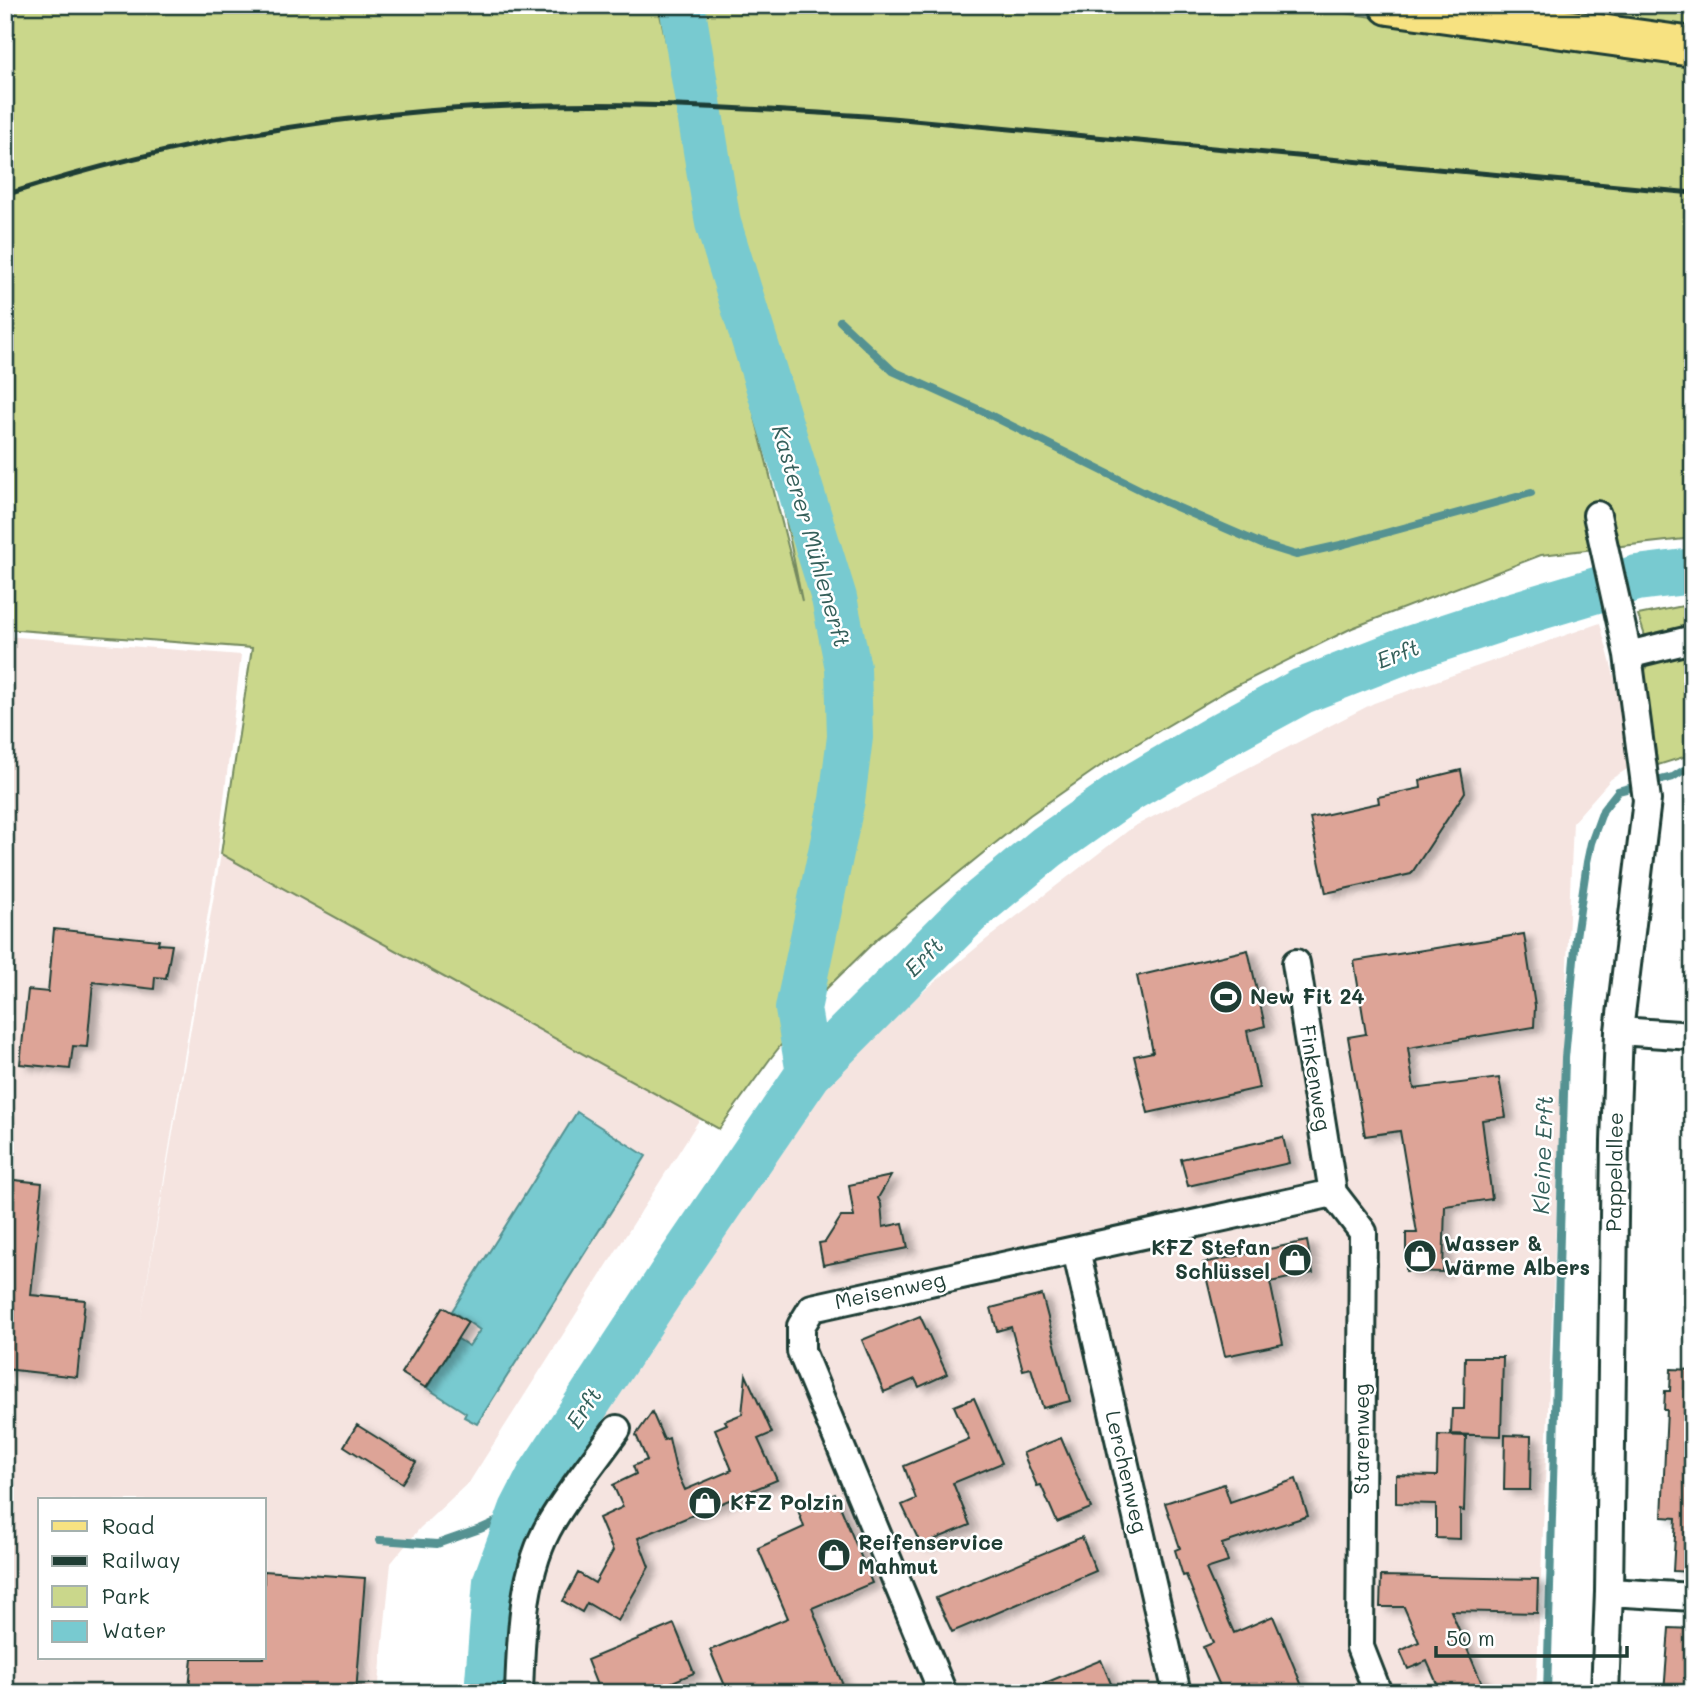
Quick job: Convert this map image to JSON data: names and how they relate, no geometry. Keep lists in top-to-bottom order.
{
  "streets": {
    "street": [
      "Finkenweg",
      "Pappelallee",
      "Meisenweg",
      "Starenweg",
      "Lerchenweg"
    ]
  },
  "crossings": [
    ["Finkenweg", "Meisenweg"],
    ["Finkenweg", "Starenweg"],
    ["Meisenweg", "Starenweg"],
    ["Meisenweg", "Lerchenweg"]
  ],
  "water": ["Kasterer Mühlenerft", "Erft", "Kleine Erft"],
  "places": {
    "sports": ["New Fit 24"],
    "shop": [
      "Wasser & Wärme Albers",
      "KFZ Stefan Schlüssel",
      "KFZ Polzin",
      "Reifenservice Mahmut"
    ]
  },
  "legend": [
    "Road",
    "Railway",
    "Park",
    "Water"
  ],
  "scale_bar": "50 m"
}
